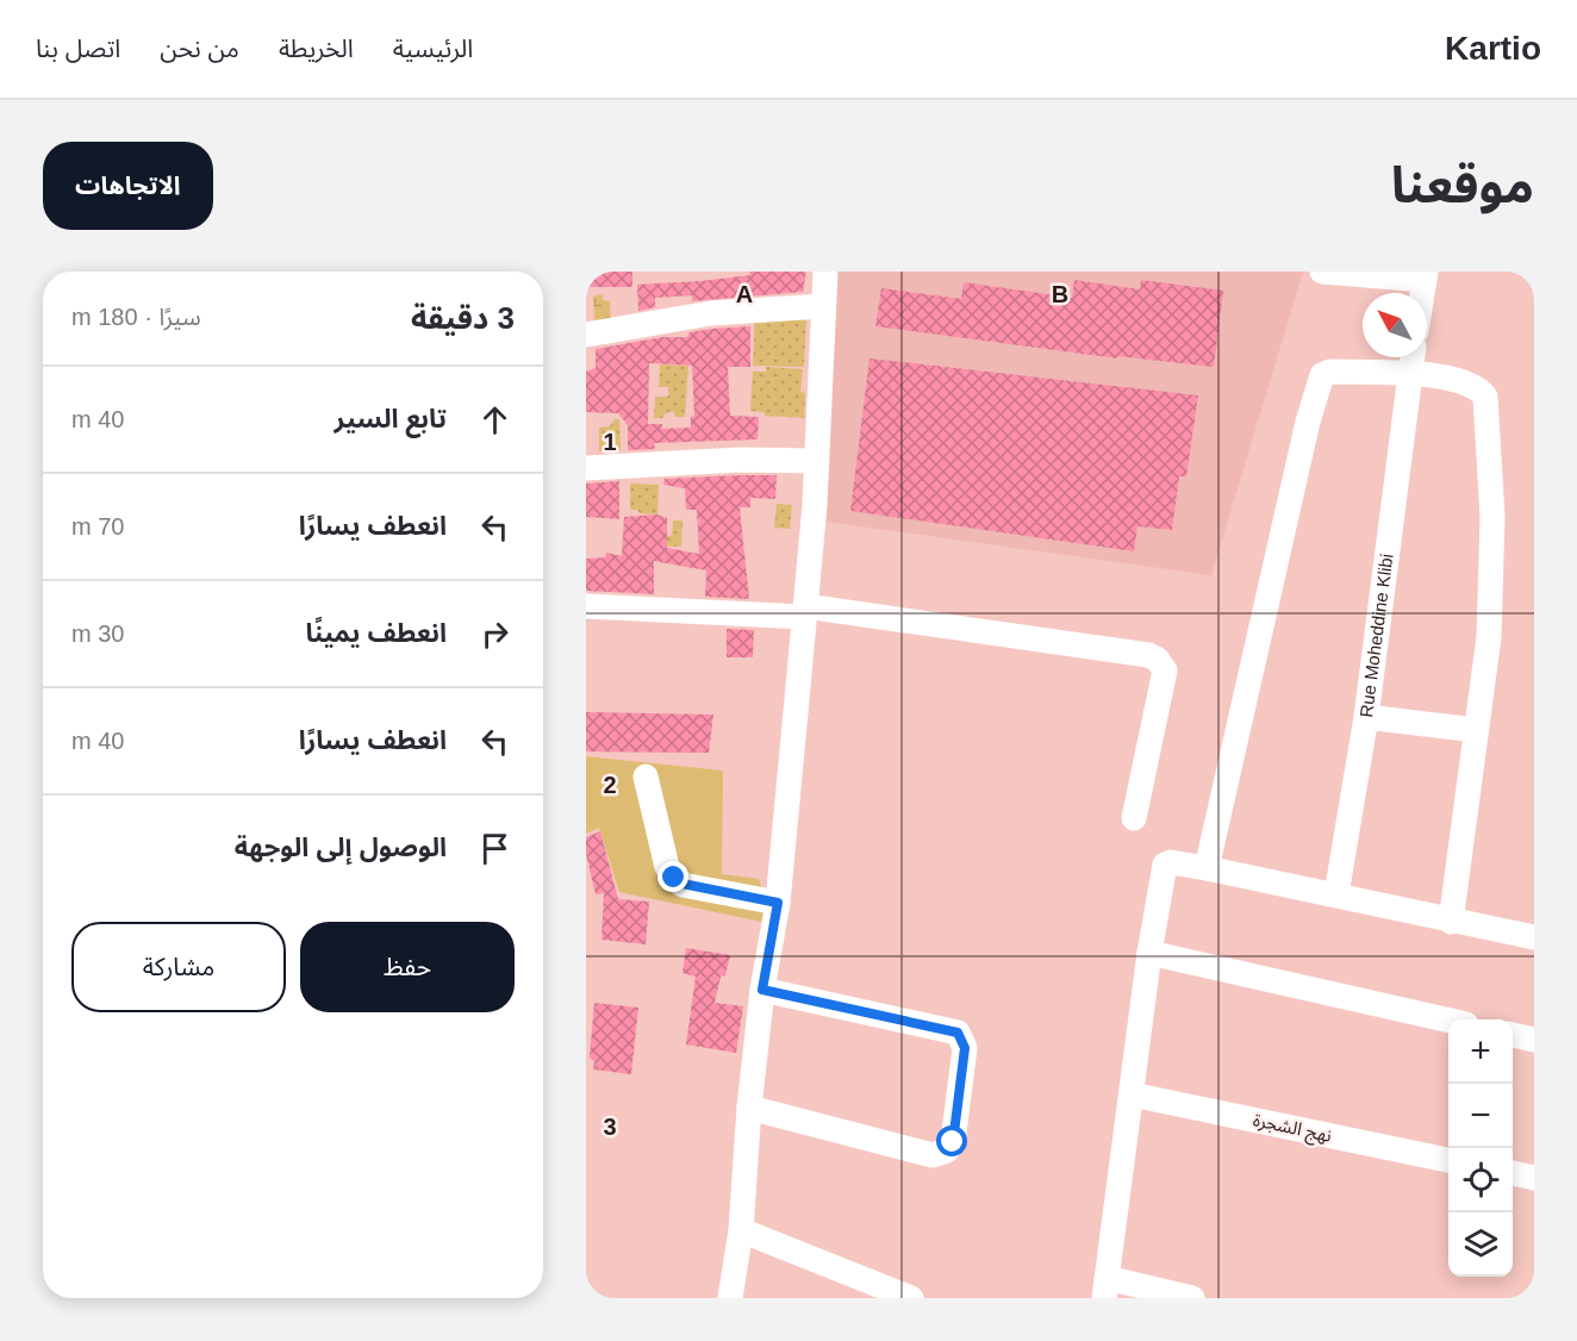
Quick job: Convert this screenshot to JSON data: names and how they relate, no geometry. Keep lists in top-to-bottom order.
{
  "streets": {
    "street": ["Rue Moheddine Klibi", "نهج الشجرة"]
  },
  "north": "top left",
  "page": {
    "header": "Kartio",
    "nav": [
      "الرئيسية",
      "الخريطة",
      "من نحن",
      "اتصل بنا"
    ],
    "title": "موقعنا",
    "buttons": [
      "الاتجاهات",
      ["حفظ", "مشاركة"]
    ],
    "heading": ["3 دقيقة", "سيرًا · 180 m"],
    "list": [
      ["تابع السير", "40 m"],
      ["انعطف يسارًا", "70 m"],
      ["انعطف يمينًا", "30 m"],
      ["انعطف يسارًا", "40 m"],
      "الوصول إلى الوجهة"
    ],
    "map_buttons": ["+", "−"]
  },
  "grid": {
    "columns": ["A", "B"],
    "rows": ["1", "2", "3"]
  }
}
